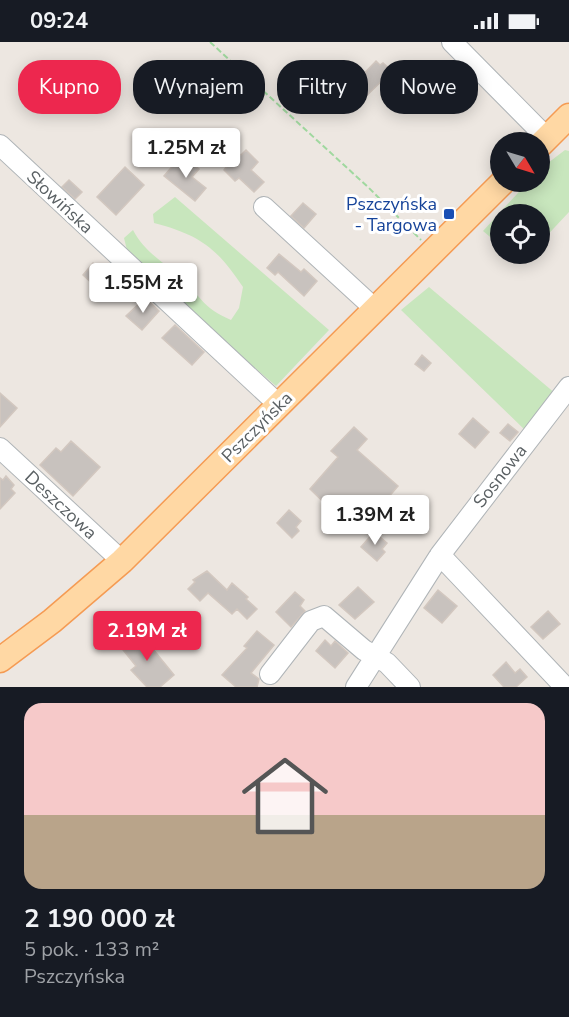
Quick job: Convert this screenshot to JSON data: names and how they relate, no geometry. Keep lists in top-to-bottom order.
{
  "streets": {
    "main road": ["Pszczyńska"],
    "street": ["Słowińska", "Sosnowa", "Deszczowa"]
  },
  "crossings": [
    ["Słowińska", "Pszczyńska"],
    ["Pszczyńska", "Deszczowa"]
  ],
  "places": {
    "transit": ["Pszczyńska - Targowa"]
  },
  "north": "bottom right",
  "page": {
    "status": "09:24",
    "chip": [
      "Kupno",
      "Wynajem",
      "Filtry",
      "Nowe"
    ],
    "price": [
      "1.25M zł",
      "1.55M zł",
      "1.39M zł",
      "2.19M zł"
    ],
    "list": [
      {
        "name": "2 190 000 zł",
        "note": "5 pok. · 133 m² · Pszczyńska"
      }
    ]
  }
}
